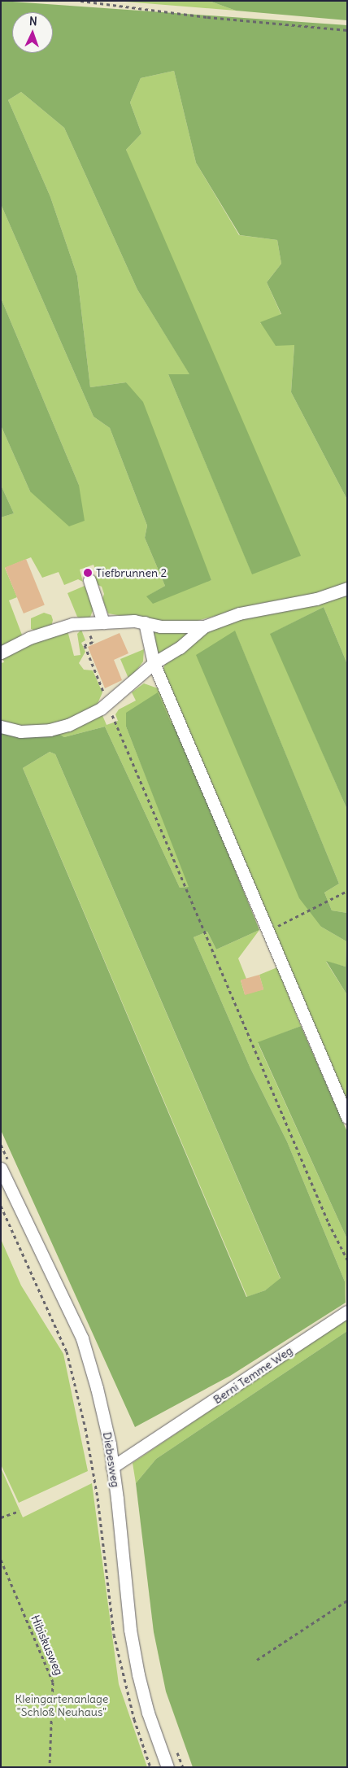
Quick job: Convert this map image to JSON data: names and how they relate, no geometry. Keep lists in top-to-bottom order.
{
  "streets": {
    "street": ["Berni Temme Weg", "Diebesweg"],
    "path": ["Hibiskusweg"]
  },
  "crossings": [
    ["Berni Temme Weg", "Diebesweg"]
  ],
  "parks": ["Kleingartenanlage \"Schloß Neuhaus\""],
  "places": ["Tiefbrunnen 2"],
  "north": "top"
}
